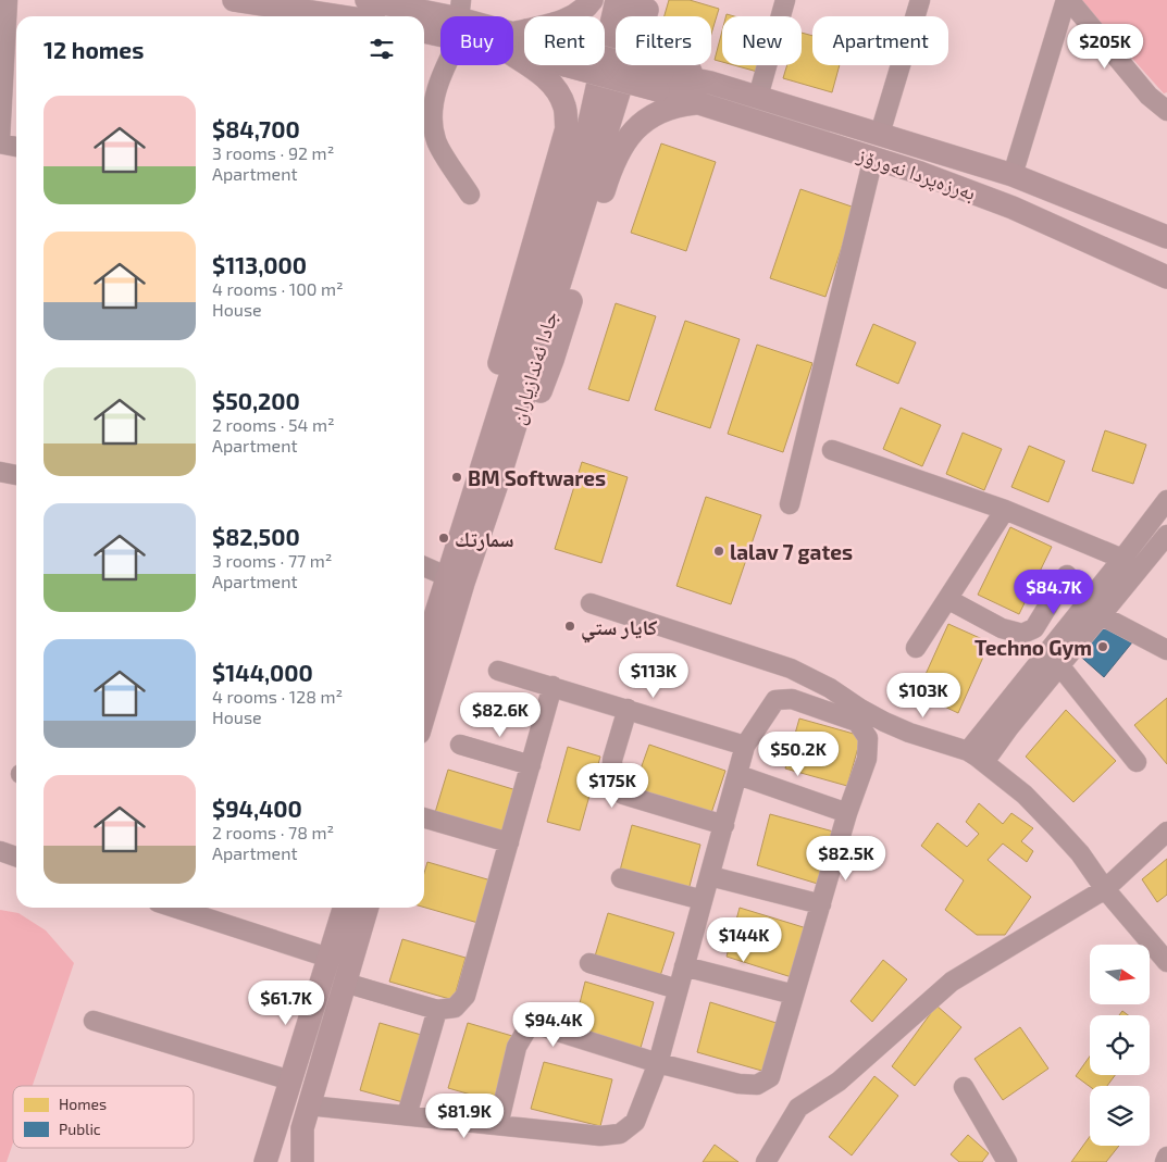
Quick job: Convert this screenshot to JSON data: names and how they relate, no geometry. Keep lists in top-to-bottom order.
{
  "streets": {
    "main road": ["بەرزەپردا نەورۆز", "جادا ئەندازیاران"]
  },
  "places": [
    "BM Softwares",
    "سمارتك",
    "lalav 7 gates",
    "كايار ستي",
    "Techno Gym"
  ],
  "legend": ["Homes", "Public"],
  "north": "right",
  "page": {
    "chip": [
      "Buy",
      "Rent",
      "Filters",
      "New",
      "Apartment"
    ],
    "heading": "12 homes",
    "price": [
      "$205K",
      "$84.7K",
      "$113K",
      "$103K",
      "$82.6K",
      "$50.2K",
      "$175K",
      "$82.5K",
      "$144K",
      "$61.7K",
      "$94.4K",
      "$81.9K"
    ],
    "list": [
      {
        "name": "$84,700",
        "note": "3 rooms · 92 m² · Apartment"
      },
      {
        "name": "$113,000",
        "note": "4 rooms · 100 m² · House"
      },
      {
        "name": "$50,200",
        "note": "2 rooms · 54 m² · Apartment"
      },
      {
        "name": "$82,500",
        "note": "3 rooms · 77 m² · Apartment"
      },
      {
        "name": "$144,000",
        "note": "4 rooms · 128 m² · House"
      },
      {
        "name": "$94,400",
        "note": "2 rooms · 78 m² · Apartment"
      }
    ]
  }
}
